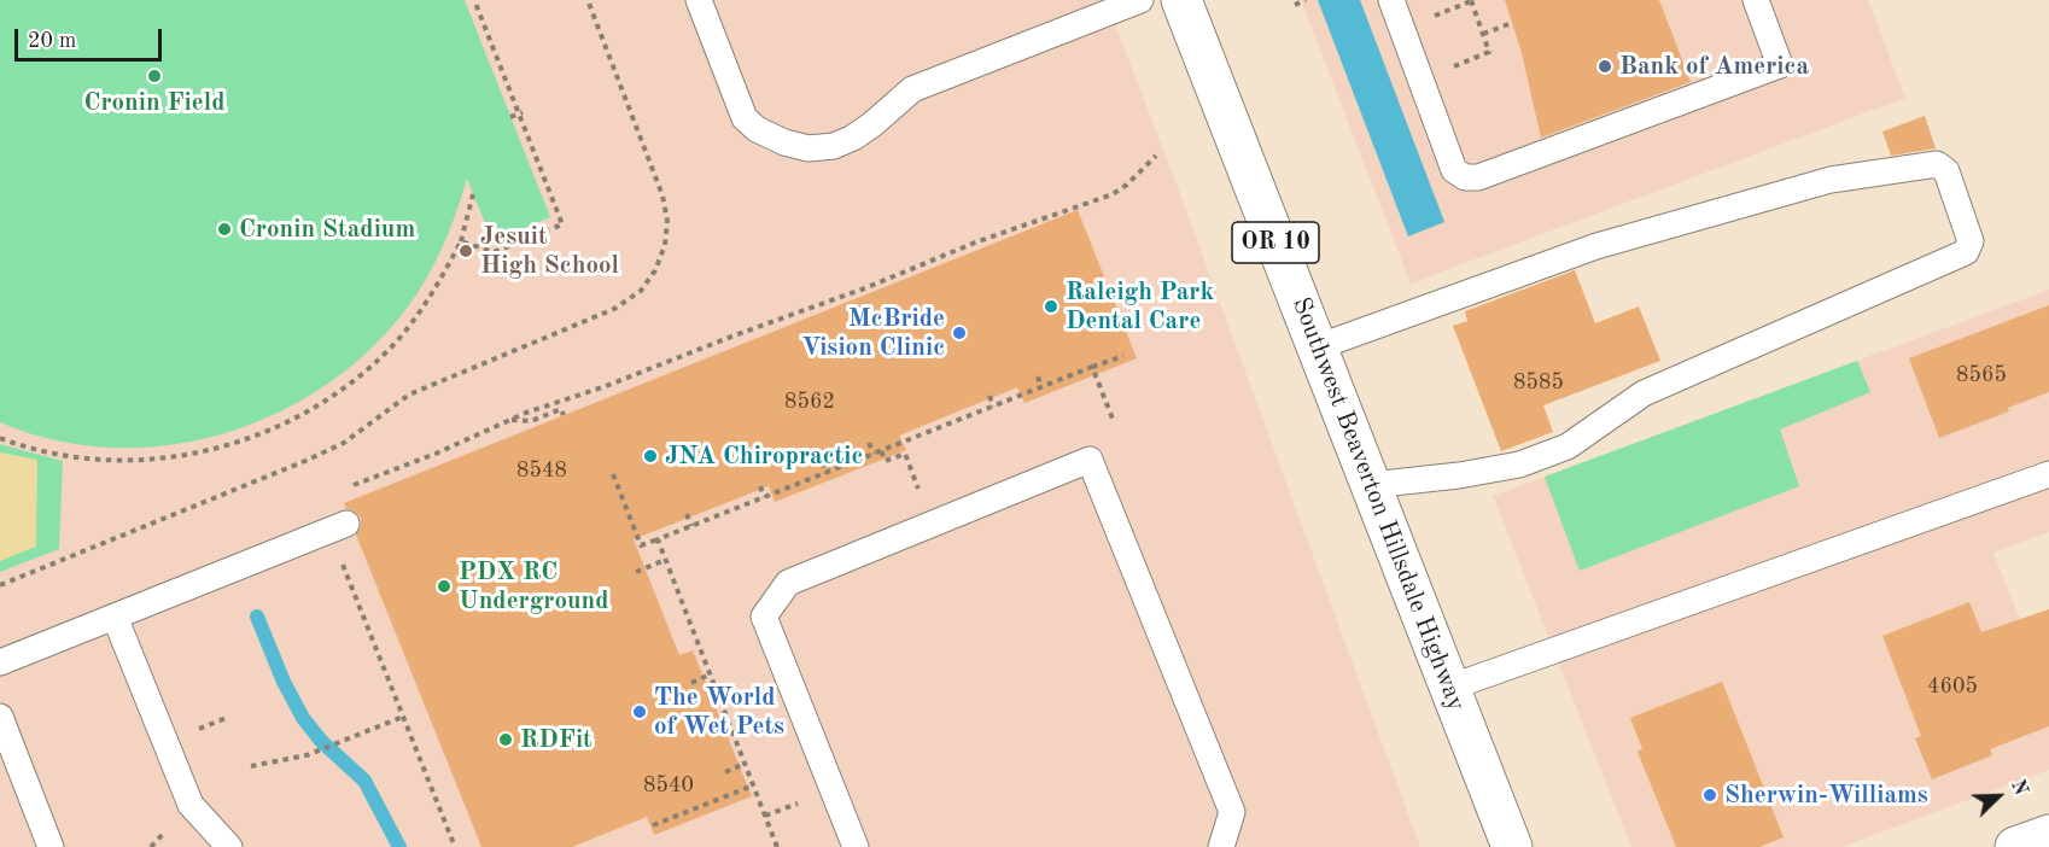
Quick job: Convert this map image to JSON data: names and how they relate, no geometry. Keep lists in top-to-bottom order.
{
  "streets": {
    "main road": ["OR 10", "Southwest Beaverton Hillsdale Highway"]
  },
  "places": [
    "Bank of America",
    "Cronin Field",
    "Cronin Stadium",
    "Jesuit High School",
    "Raleigh Park Dental Care",
    "McBride Vision Clinic",
    "JNA Chiropractic",
    "PDX RC Underground",
    "The World of Wet Pets",
    "RDFit",
    "Sherwin-Williams"
  ],
  "house_numbers": [
    "8565",
    "8585",
    "8562",
    "8548",
    "4605",
    "8540"
  ],
  "scale_bar": "20 m",
  "north": "top right"
}
